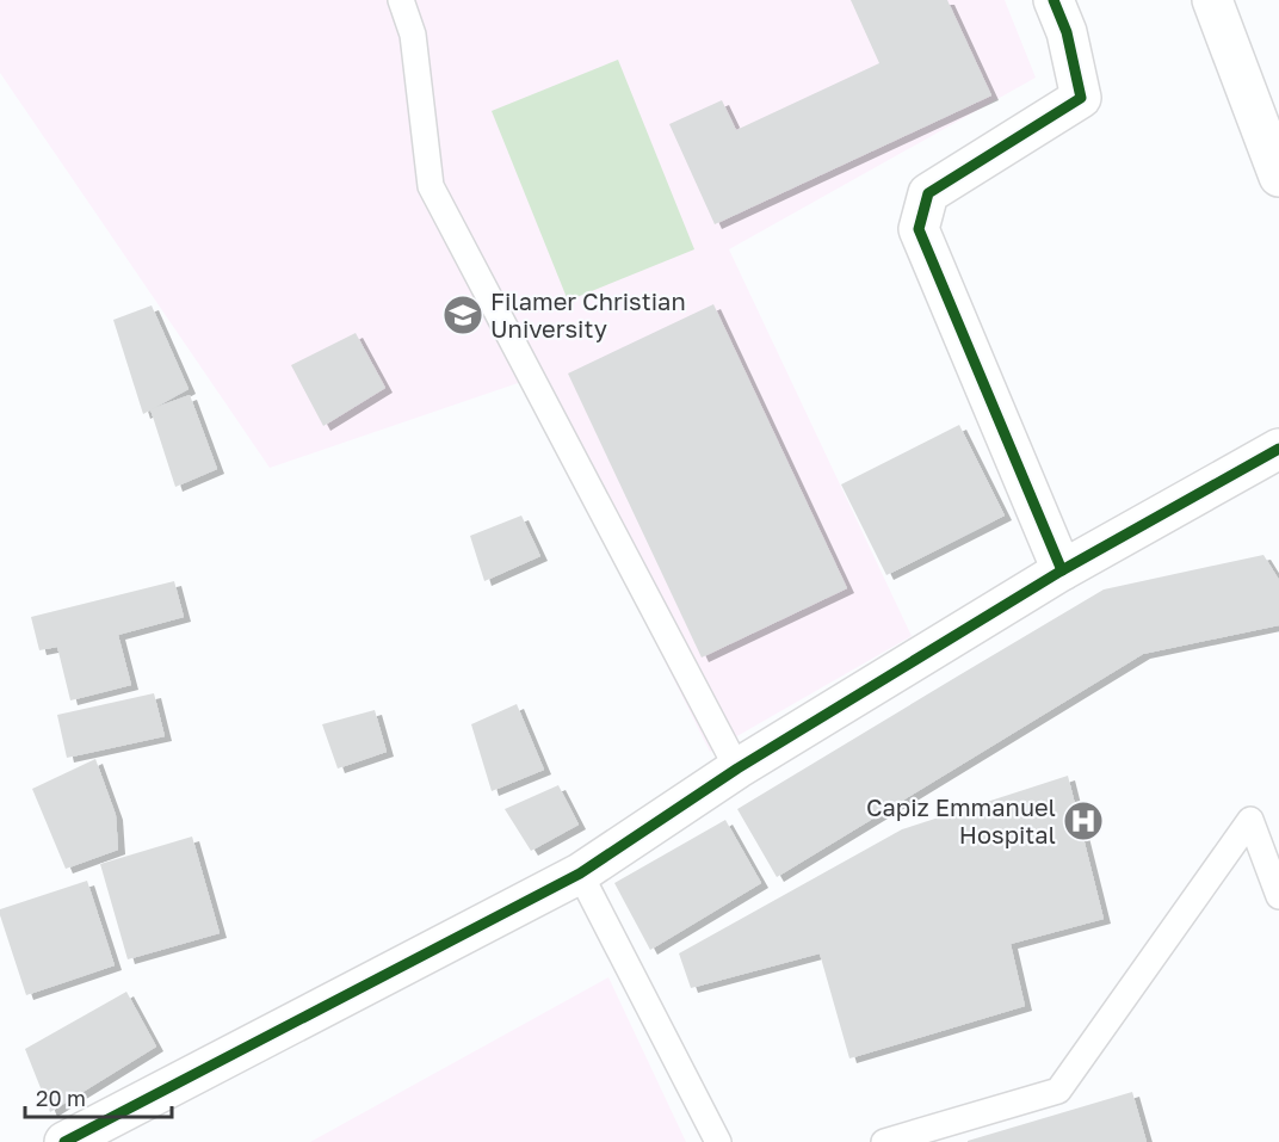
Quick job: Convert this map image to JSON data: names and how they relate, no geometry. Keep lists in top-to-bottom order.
{
  "places": {
    "school or university": ["Filamer Christian University"],
    "hospital": ["Capiz Emmanuel Hospital"]
  },
  "scale_bar": "20 m"
}
